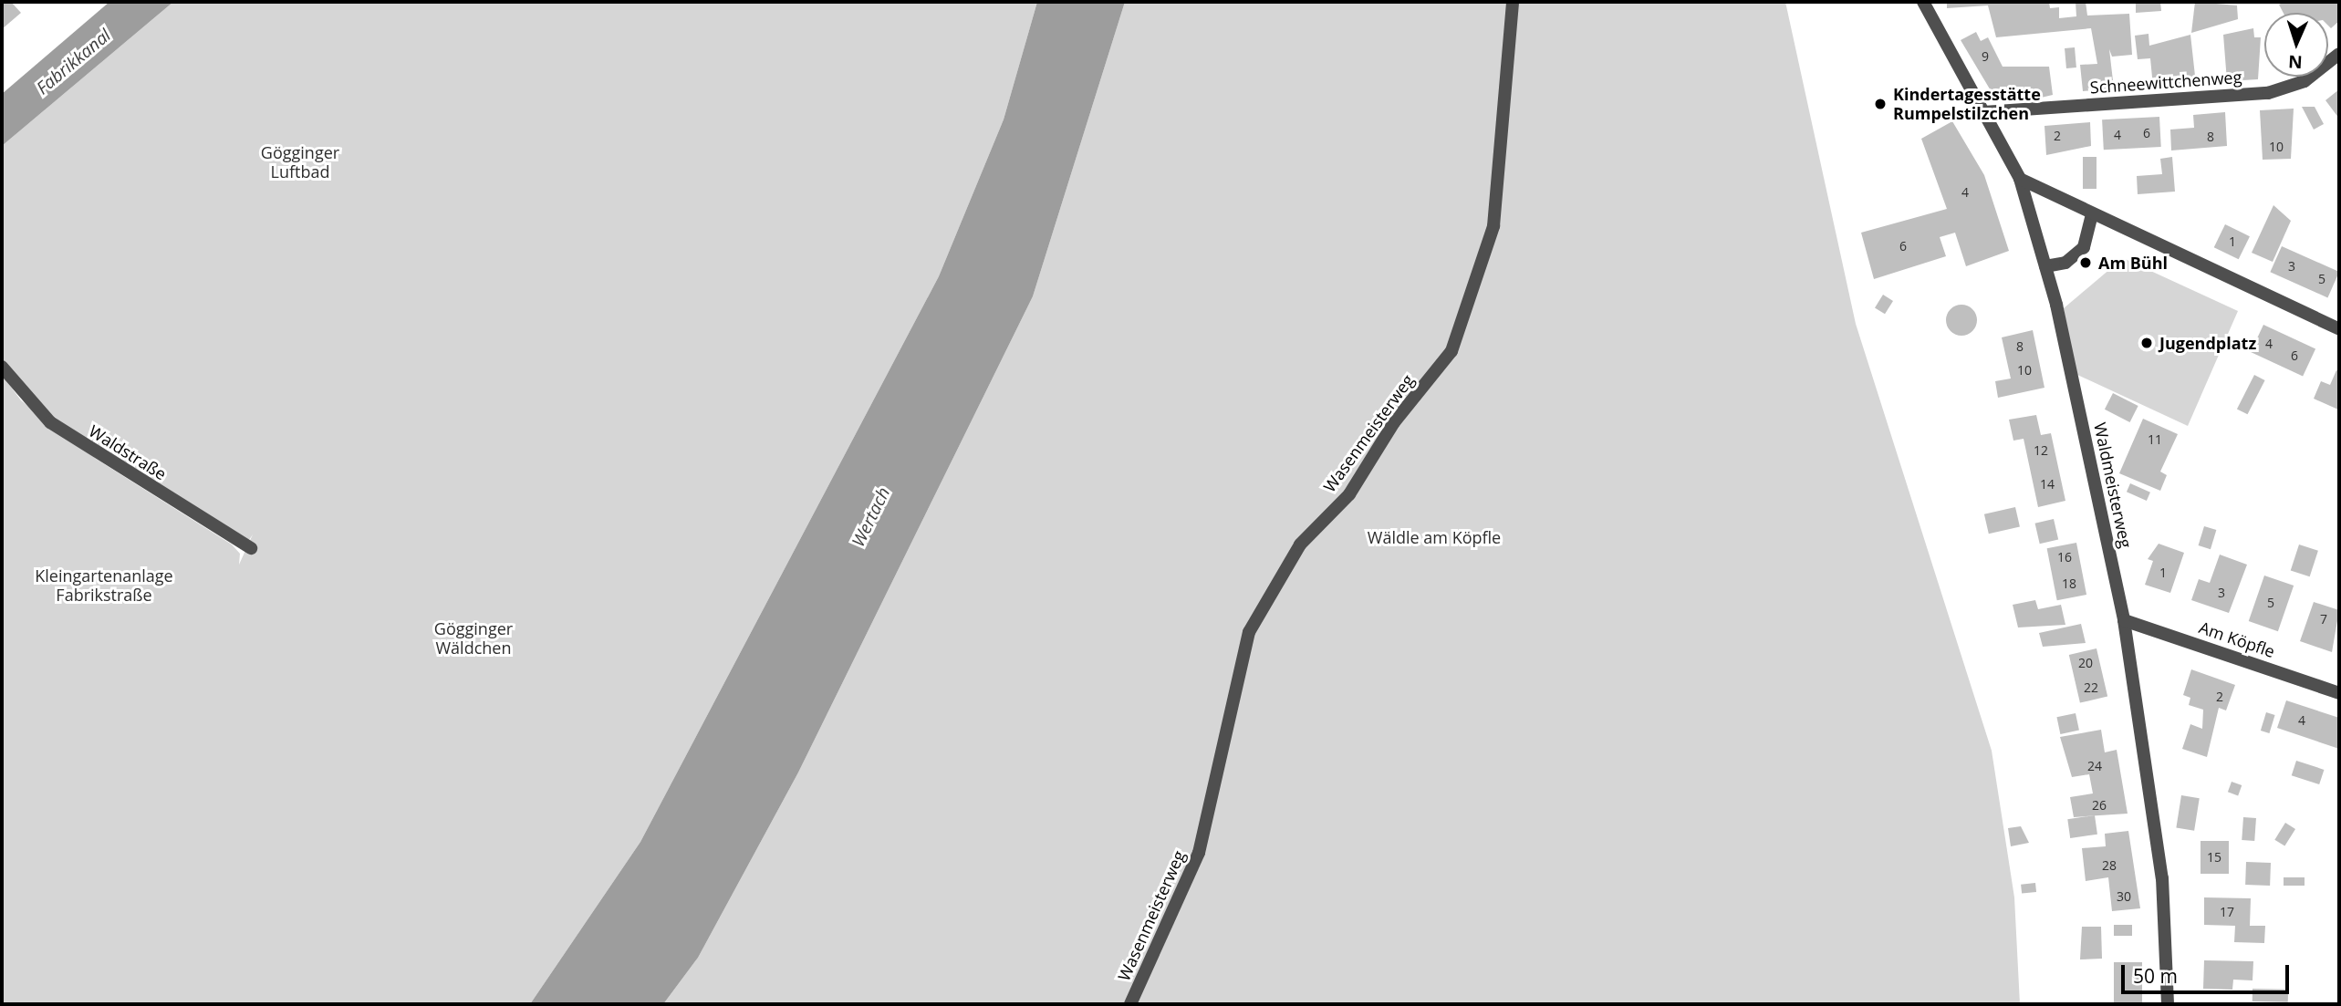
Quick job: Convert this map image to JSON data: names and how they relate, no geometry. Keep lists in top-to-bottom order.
{
  "streets": {
    "street": [
      "Schneewittchenweg",
      "Wasenmeisterweg",
      "Waldstraße",
      "Waldmeisterweg",
      "Am Köpfle"
    ]
  },
  "crossings": [
    ["Schneewittchenweg", "Waldmeisterweg"],
    ["Waldmeisterweg", "Am Köpfle"]
  ],
  "water": ["Fabrikkanal", "Wertach"],
  "parks": [
    "Gögginger Luftbad",
    "Wäldle am Köpfle",
    "Kleingartenanlage Fabrikstraße",
    "Gögginger Wäldchen"
  ],
  "places": ["Kindertagesstätte Rumpelstilzchen", "Am Bühl", "Jugendplatz"],
  "house_numbers": [
    "9",
    "6",
    "4",
    "2",
    "8",
    "10",
    "4",
    "1",
    "6",
    "3",
    "5",
    "4",
    "8",
    "6",
    "10",
    "11",
    "12",
    "14",
    "16",
    "1",
    "18",
    "3",
    "5",
    "7",
    "20",
    "22",
    "2",
    "4",
    "24",
    "26",
    "15",
    "28",
    "30",
    "17"
  ],
  "scale_bar": "50 m",
  "north": "bottom"
}
